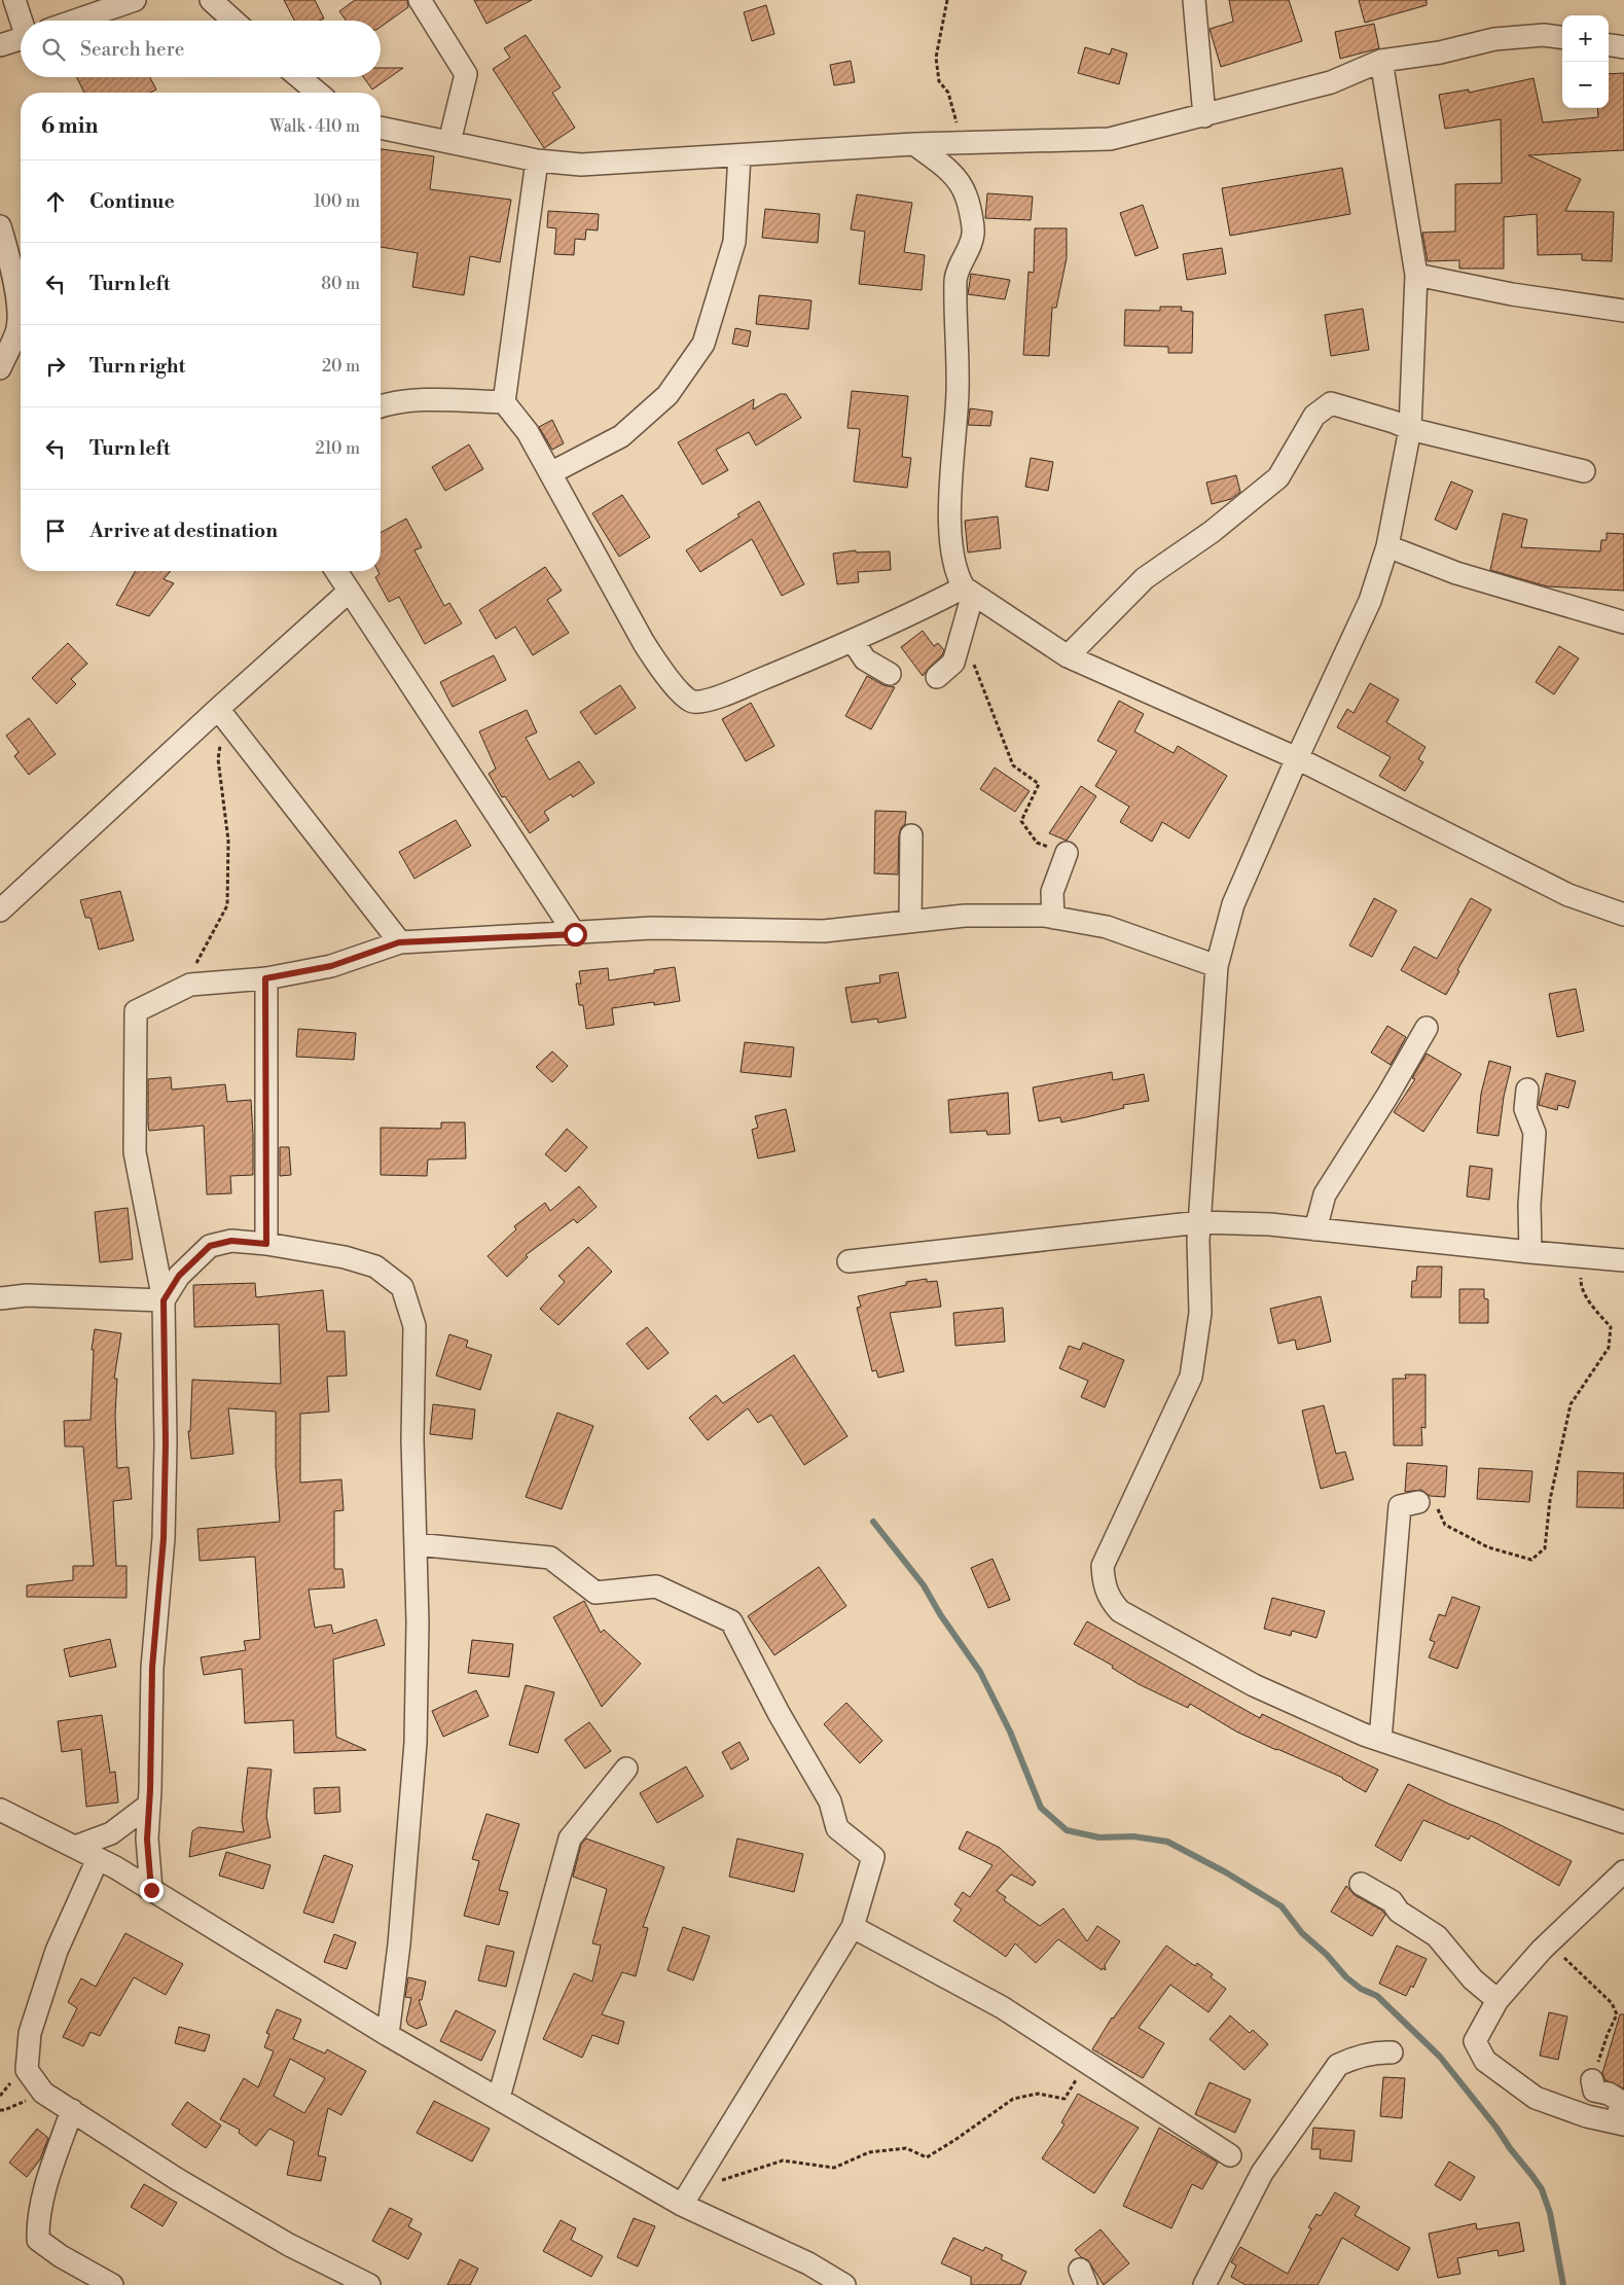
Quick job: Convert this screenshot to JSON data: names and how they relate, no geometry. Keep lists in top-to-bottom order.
{
  "page": {
    "map_buttons": ["+", "−"],
    "search": "Search here",
    "heading": ["6 min", "Walk · 410 m"],
    "list": [
      ["Continue", "100 m"],
      ["Turn left", "80 m"],
      ["Turn right", "20 m"],
      ["Turn left", "210 m"],
      "Arrive at destination"
    ]
  }
}
